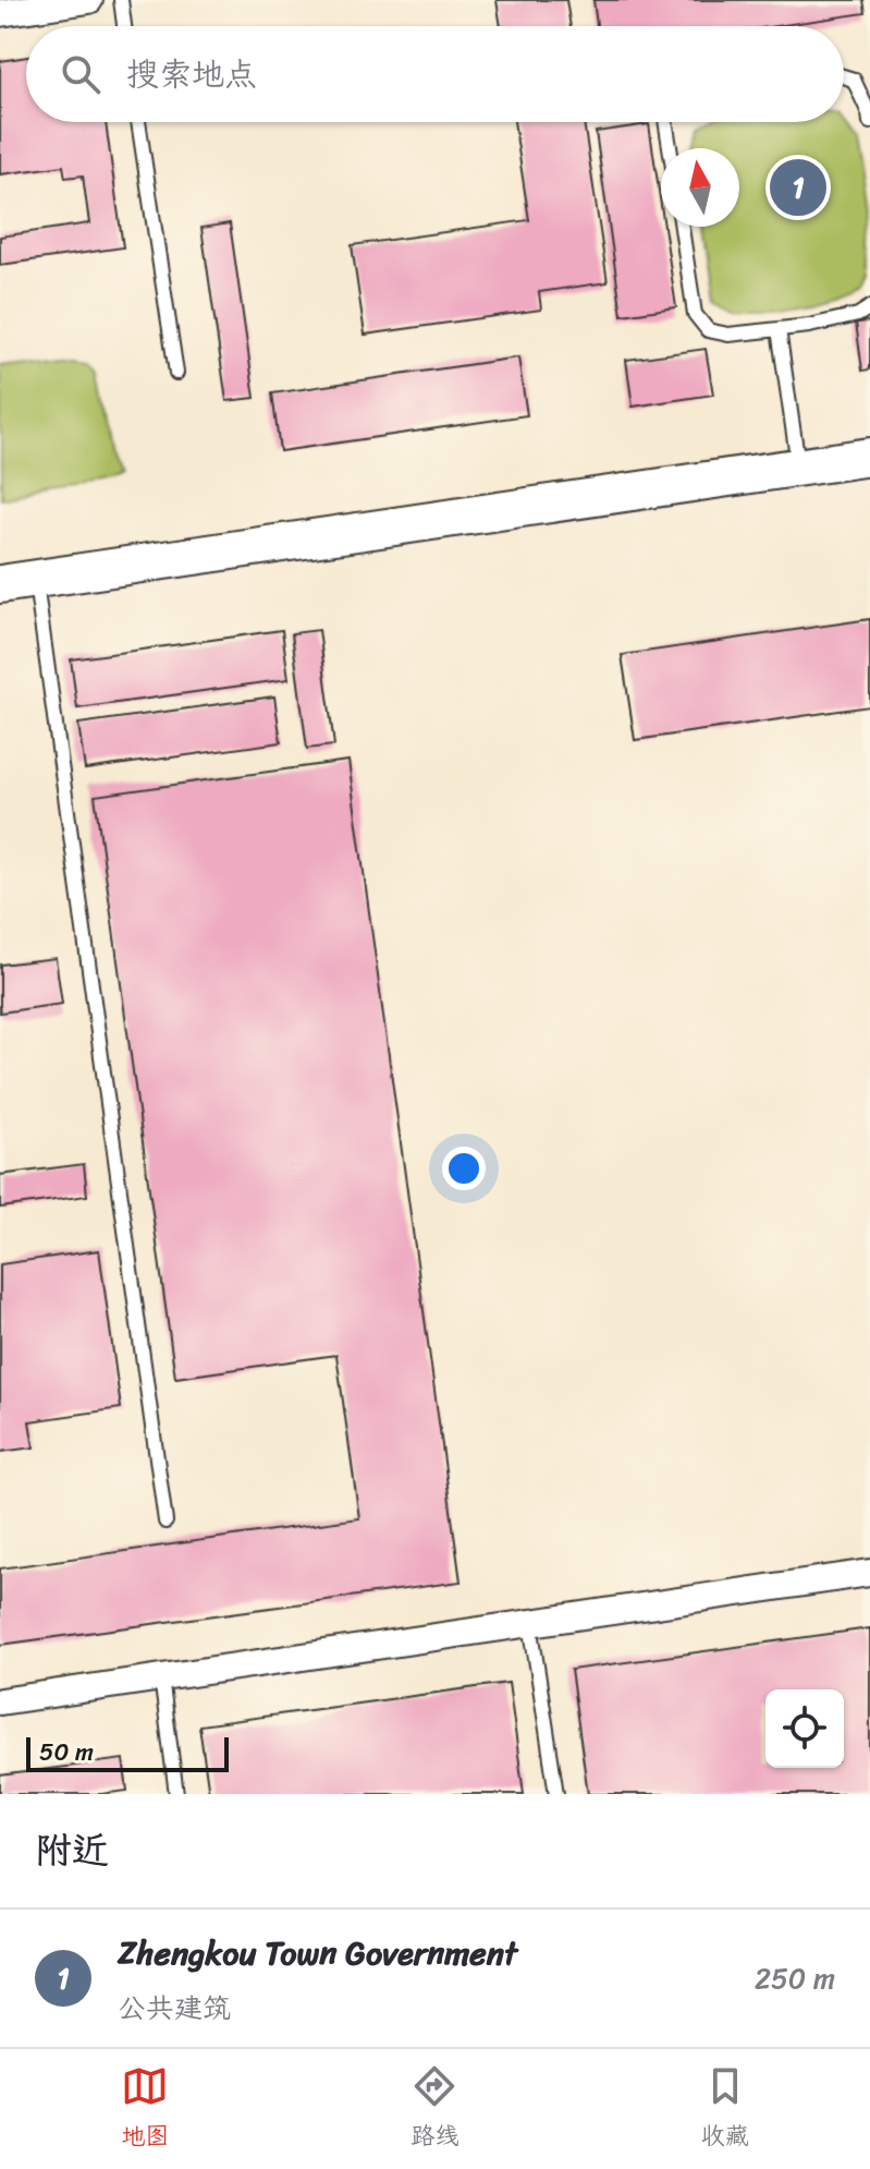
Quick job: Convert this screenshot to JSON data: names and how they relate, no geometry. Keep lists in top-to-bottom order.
{
  "scale_bar": "50 m",
  "north": "top",
  "page": {
    "search": "搜索地点",
    "pins": "1",
    "scale": "50 m",
    "heading": "附近",
    "list": [
      {
        "mark": "1",
        "name": "Zhengkou Town Government",
        "note": "公共建筑",
        "value": "250 m"
      }
    ],
    "nav": ["地图", "路线", "收藏"]
  }
}
